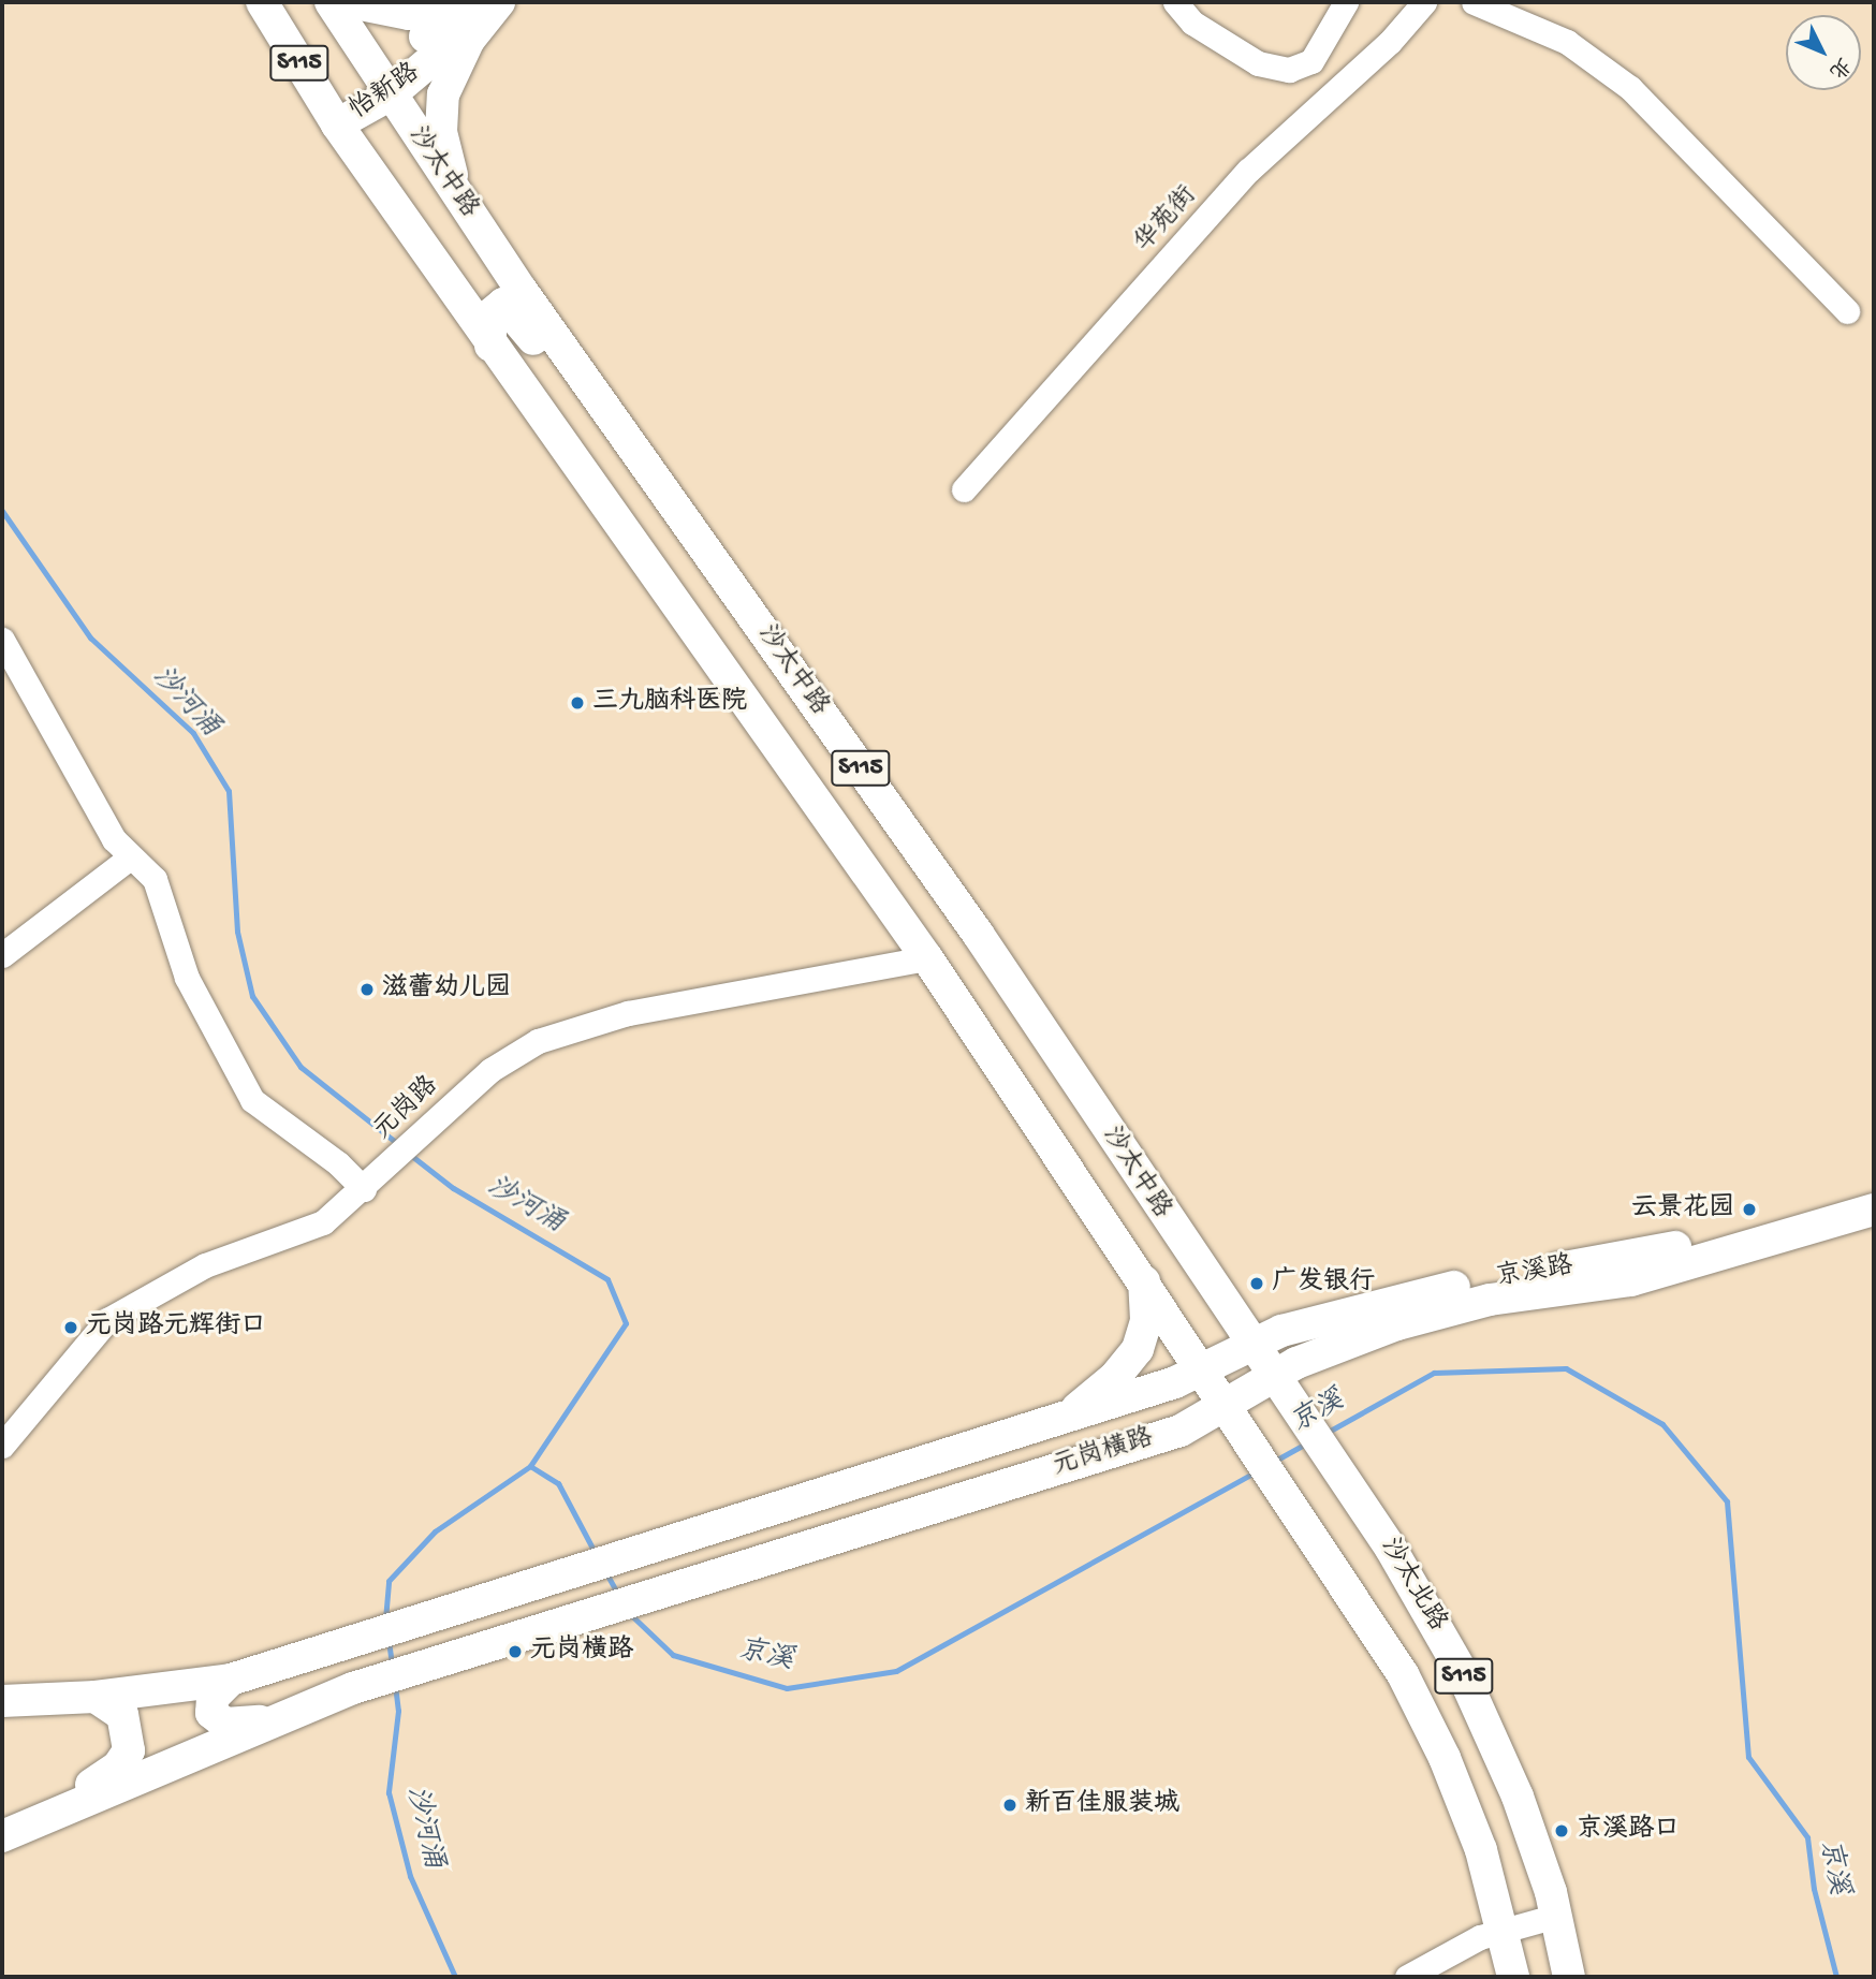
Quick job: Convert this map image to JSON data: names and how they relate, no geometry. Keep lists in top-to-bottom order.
{
  "streets": {
    "main road": [
      "S115",
      "怡新路",
      "沙太中路",
      "京溪路",
      "元岗横路",
      "沙太北路"
    ],
    "street": ["华苑街", "元岗路"]
  },
  "crossings": [
    ["S115", "怡新路"],
    ["S115", "沙太中路"],
    ["怡新路", "沙太中路"],
    ["沙太中路", "元岗路"],
    ["沙太中路", "京溪路"],
    ["沙太中路", "元岗横路"],
    ["沙太中路", "沙太北路"],
    ["京溪路", "元岗横路"],
    ["京溪路", "沙太北路"],
    ["元岗横路", "沙太北路"]
  ],
  "water": ["沙河涌", "京溪"],
  "places": [
    "三九脑科医院",
    "滋蕾幼儿园",
    "云景花园",
    "广发银行",
    "元岗路元辉街口",
    "元岗横路",
    "新百佳服装城",
    "京溪路口"
  ],
  "north": "bottom right"
}
